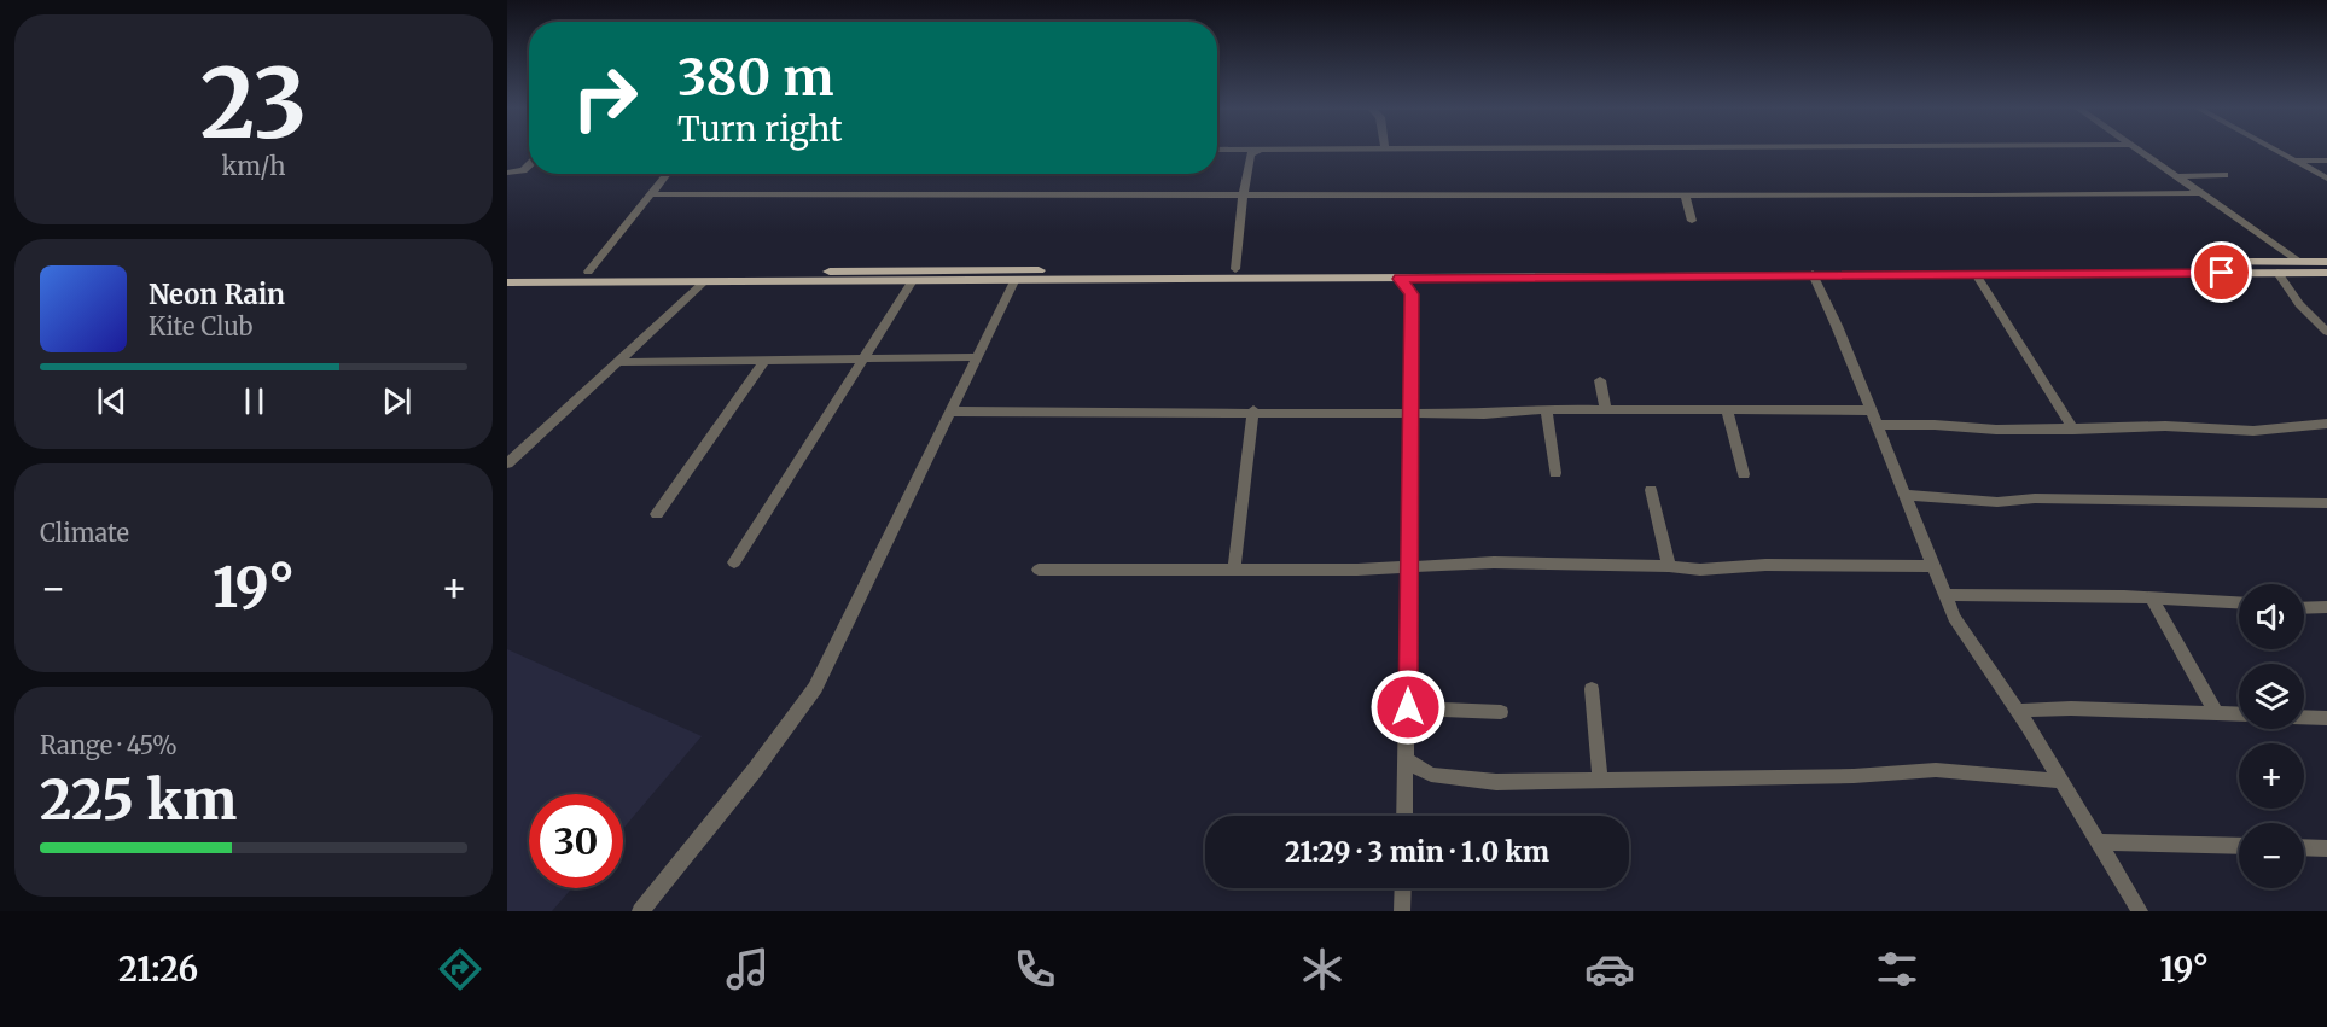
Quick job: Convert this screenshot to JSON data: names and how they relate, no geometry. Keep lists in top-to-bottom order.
{
  "page": {
    "tile": [
      ["23", "km/h"],
      "Climate",
      ["Range · 45%", "225 km"]
    ],
    "turn": ["380 m", "Turn right"],
    "song": ["Neon Rain", "Kite Club"],
    "heat": ["−", "19°", "+"],
    "map_buttons": ["+", "−"],
    "limit": "30",
    "trip": "21:29 · 3 min · 1.0 km",
    "tabs": ["21:26", "19°"]
  }
}
